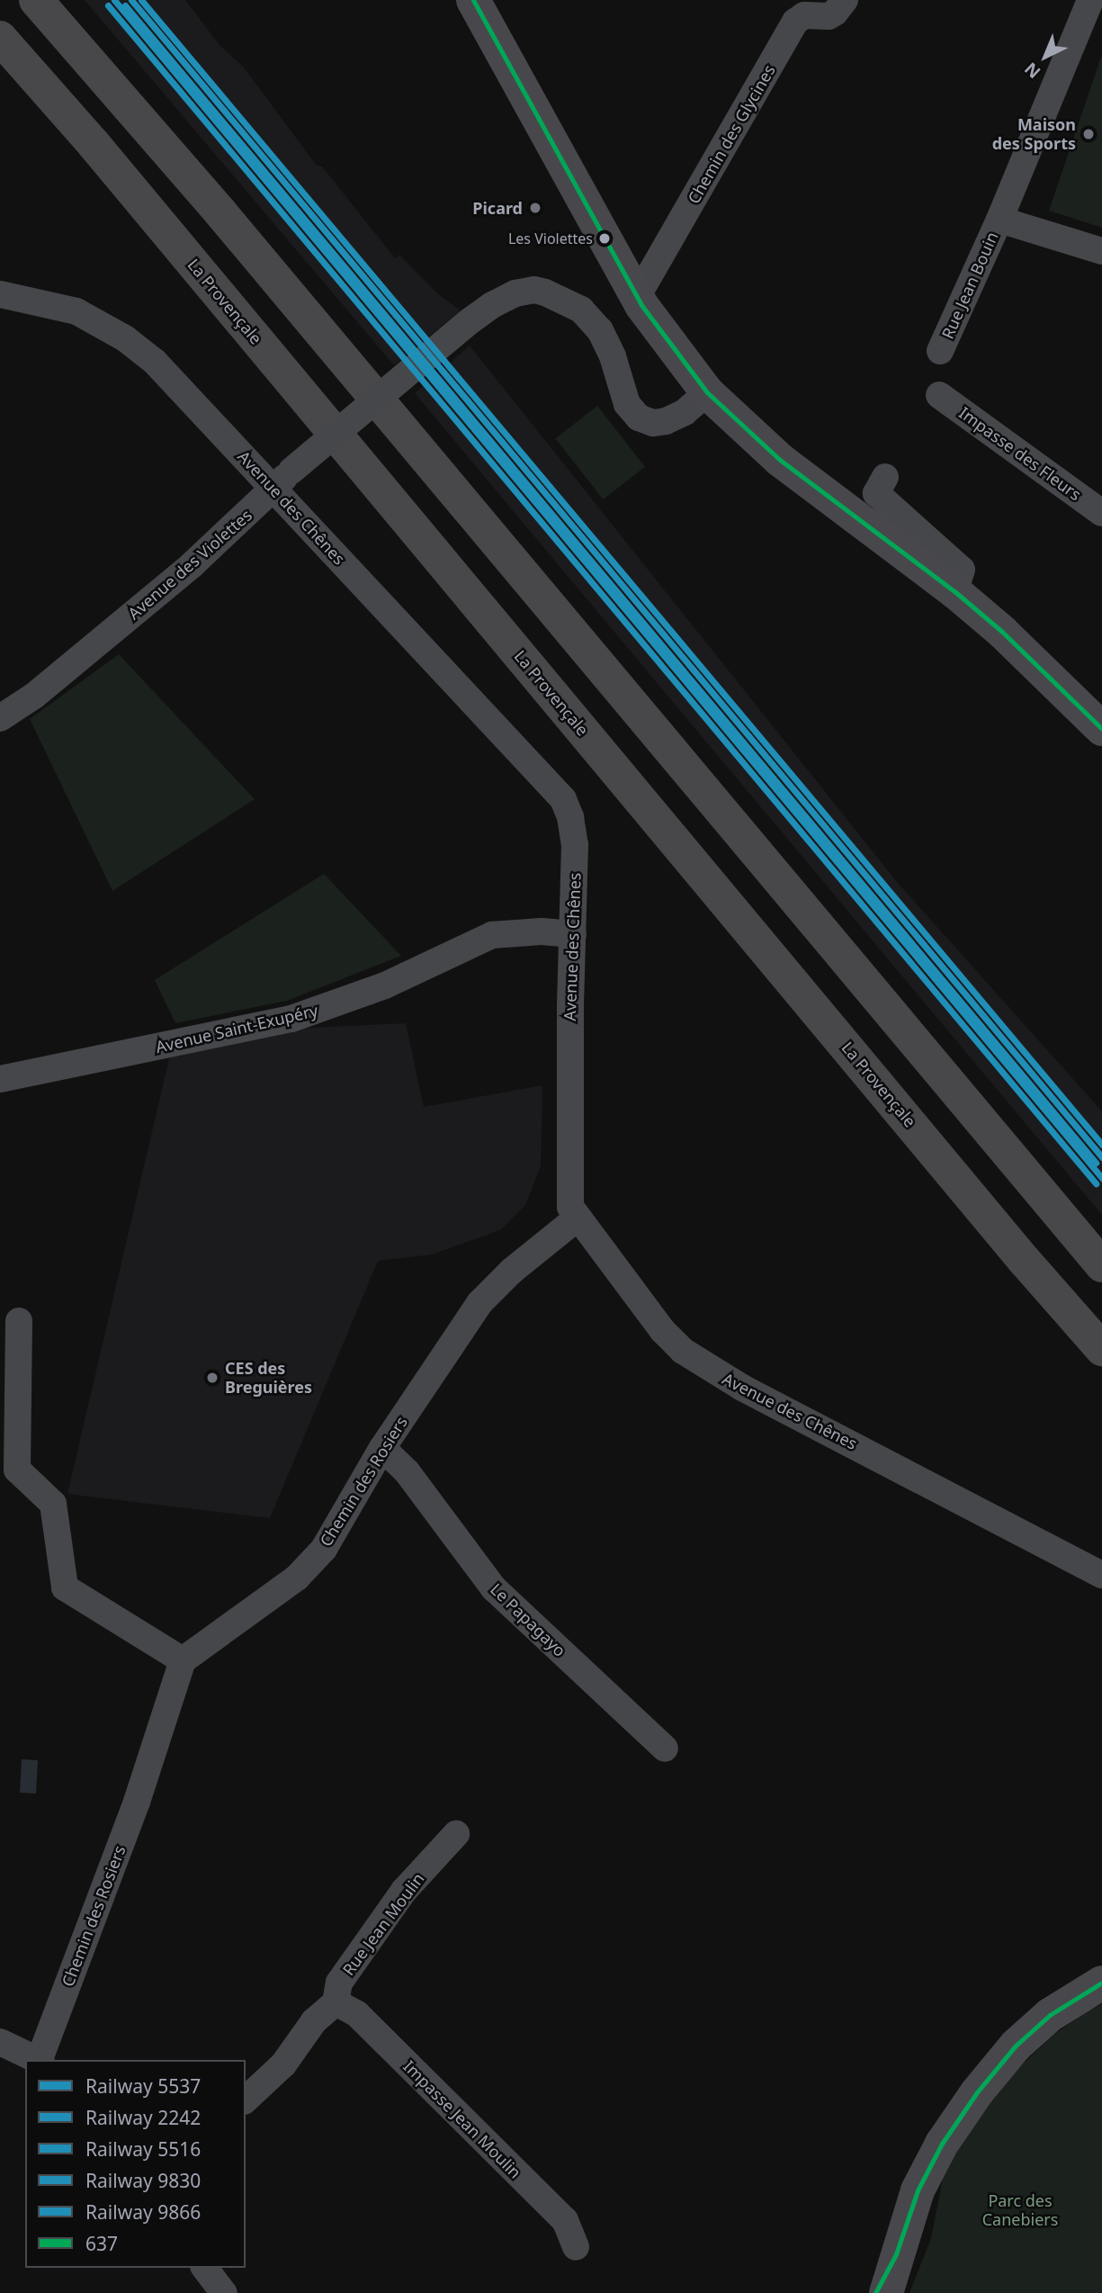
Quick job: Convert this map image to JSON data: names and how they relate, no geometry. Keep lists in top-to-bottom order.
{
  "streets": {
    "highway": ["La Provençale"],
    "street": [
      "Chemin des Glycines",
      "Rue Jean Bouin",
      "Impasse des Fleurs",
      "Avenue des Chênes",
      "Avenue des Violettes",
      "Avenue Saint-Exupéry",
      "Chemin des Rosiers",
      "Le Papagayo",
      "Rue Jean Moulin",
      "Impasse Jean Moulin"
    ]
  },
  "crossings": [
    ["Avenue des Chênes", "Avenue des Violettes"],
    ["Avenue des Chênes", "Avenue Saint-Exupéry"],
    ["Avenue des Chênes", "Chemin des Rosiers"],
    ["Chemin des Rosiers", "Le Papagayo"],
    ["Rue Jean Moulin", "Impasse Jean Moulin"]
  ],
  "parks": ["Parc des Canebiers"],
  "places": [
    "Maison des Sports",
    "Picard",
    "Les Violettes",
    "CES des Breguières"
  ],
  "lines": [
    "rail line 5537",
    "rail line 2242",
    "rail line 9866",
    "transit line 637",
    "rail line 5516",
    "rail line 9830"
  ],
  "legend": [
    "Railway 5537",
    "Railway 2242",
    "Railway 5516",
    "Railway 9830",
    "Railway 9866",
    "637"
  ],
  "north": "bottom left"
}
